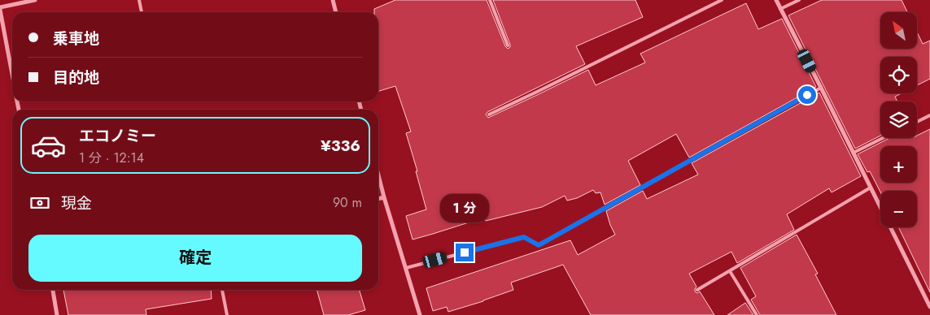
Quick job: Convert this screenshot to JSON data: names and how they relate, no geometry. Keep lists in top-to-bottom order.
{
  "north": "top left",
  "page": {
    "map_buttons": ["+", "−"],
    "banner": ["乗車地", "目的地"],
    "list": [
      {
        "name": "エコノミー",
        "note": "1 分 · 12:14",
        "value": "¥336"
      }
    ],
    "pay": ["現金", "90 m"],
    "bubble": "1 分",
    "buttons": "確定"
  }
}
